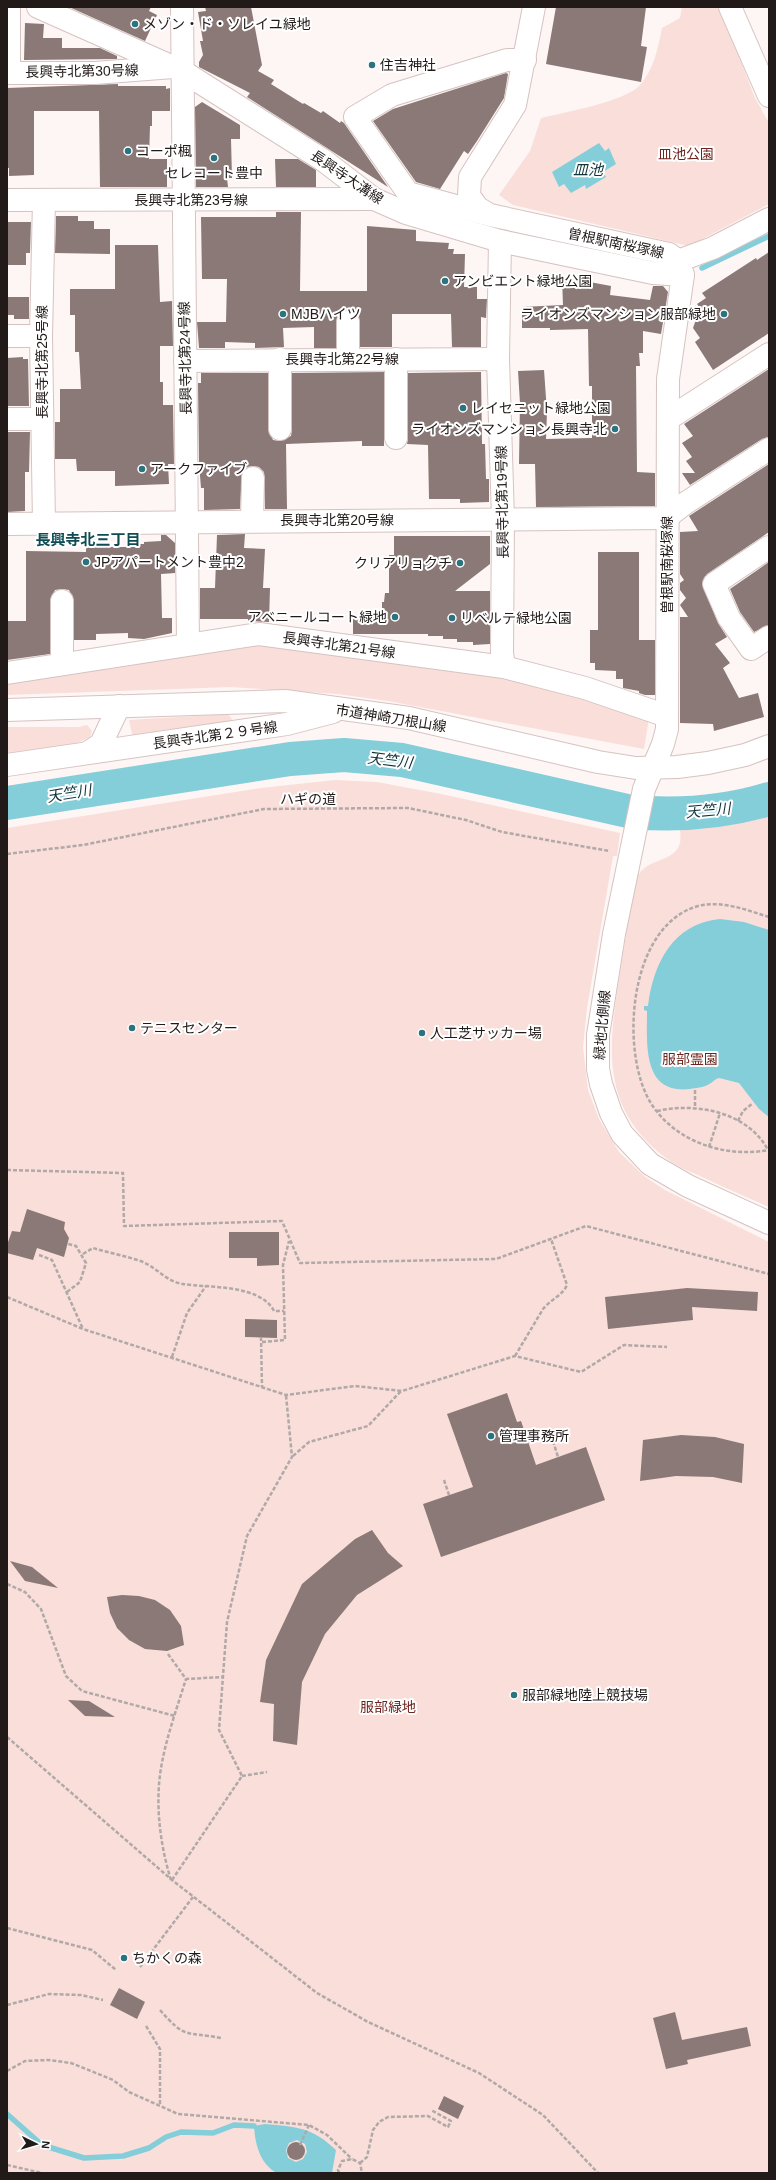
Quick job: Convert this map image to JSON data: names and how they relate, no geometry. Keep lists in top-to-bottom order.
{
  "streets": {
    "street": [
      "長興寺北第30号線",
      "長興寺大溝線",
      "長興寺北第23号線",
      "曽根駅南桜塚線",
      "長興寺北第24号線",
      "長興寺北第22号線",
      "長興寺北第25号線",
      "長興寺北第19号線",
      "長興寺北第20号線",
      "長興寺北第21号線",
      "市道神崎刀根山線",
      "長興寺北第２９号線",
      "緑地北側線"
    ],
    "path": ["ハギの道"]
  },
  "crossings": [
    ["長興寺北第30号線", "長興寺大溝線"],
    ["長興寺北第30号線", "長興寺北第24号線"],
    ["長興寺大溝線", "長興寺北第23号線"],
    ["長興寺大溝線", "曽根駅南桜塚線"],
    ["長興寺大溝線", "長興寺北第24号線"],
    ["長興寺大溝線", "長興寺北第19号線"],
    ["長興寺北第23号線", "長興寺北第24号線"],
    ["長興寺北第23号線", "長興寺北第25号線"],
    ["曽根駅南桜塚線", "長興寺北第20号線"],
    ["曽根駅南桜塚線", "長興寺北第21号線"],
    ["曽根駅南桜塚線", "市道神崎刀根山線"],
    ["曽根駅南桜塚線", "緑地北側線"],
    ["長興寺北第24号線", "長興寺北第22号線"],
    ["長興寺北第24号線", "長興寺北第20号線"],
    ["長興寺北第24号線", "長興寺北第21号線"],
    ["長興寺北第22号線", "長興寺北第19号線"],
    ["長興寺北第25号線", "長興寺北第20号線"],
    ["長興寺北第19号線", "長興寺北第20号線"],
    ["長興寺北第19号線", "長興寺北第21号線"],
    ["市道神崎刀根山線", "長興寺北第２９号線"],
    ["市道神崎刀根山線", "緑地北側線"]
  ],
  "districts": ["長興寺北三丁目"],
  "water": ["皿池", "天竺川"],
  "parks": ["皿池公園", "服部霊園", "服部緑地"],
  "places": [
    "メゾン・ド・ソレイユ緑地",
    "住吉神社",
    "コーポ楓",
    "セレコート豊中",
    "アンビエント緑地公園",
    "MJBハイツ",
    "ライオンズマンション服部緑地",
    "レイセニット緑地公園",
    "ライオンズマンション長興寺北",
    "アークファイブ",
    "JPアパートメント豊中2",
    "クリアリョクチ",
    "アベニールコート緑地",
    "リベルテ緑地公園",
    "テニスセンター",
    "人工芝サッカー場",
    "管理事務所",
    "服部緑地陸上競技場",
    "ちかくの森"
  ],
  "north": "right"
}
